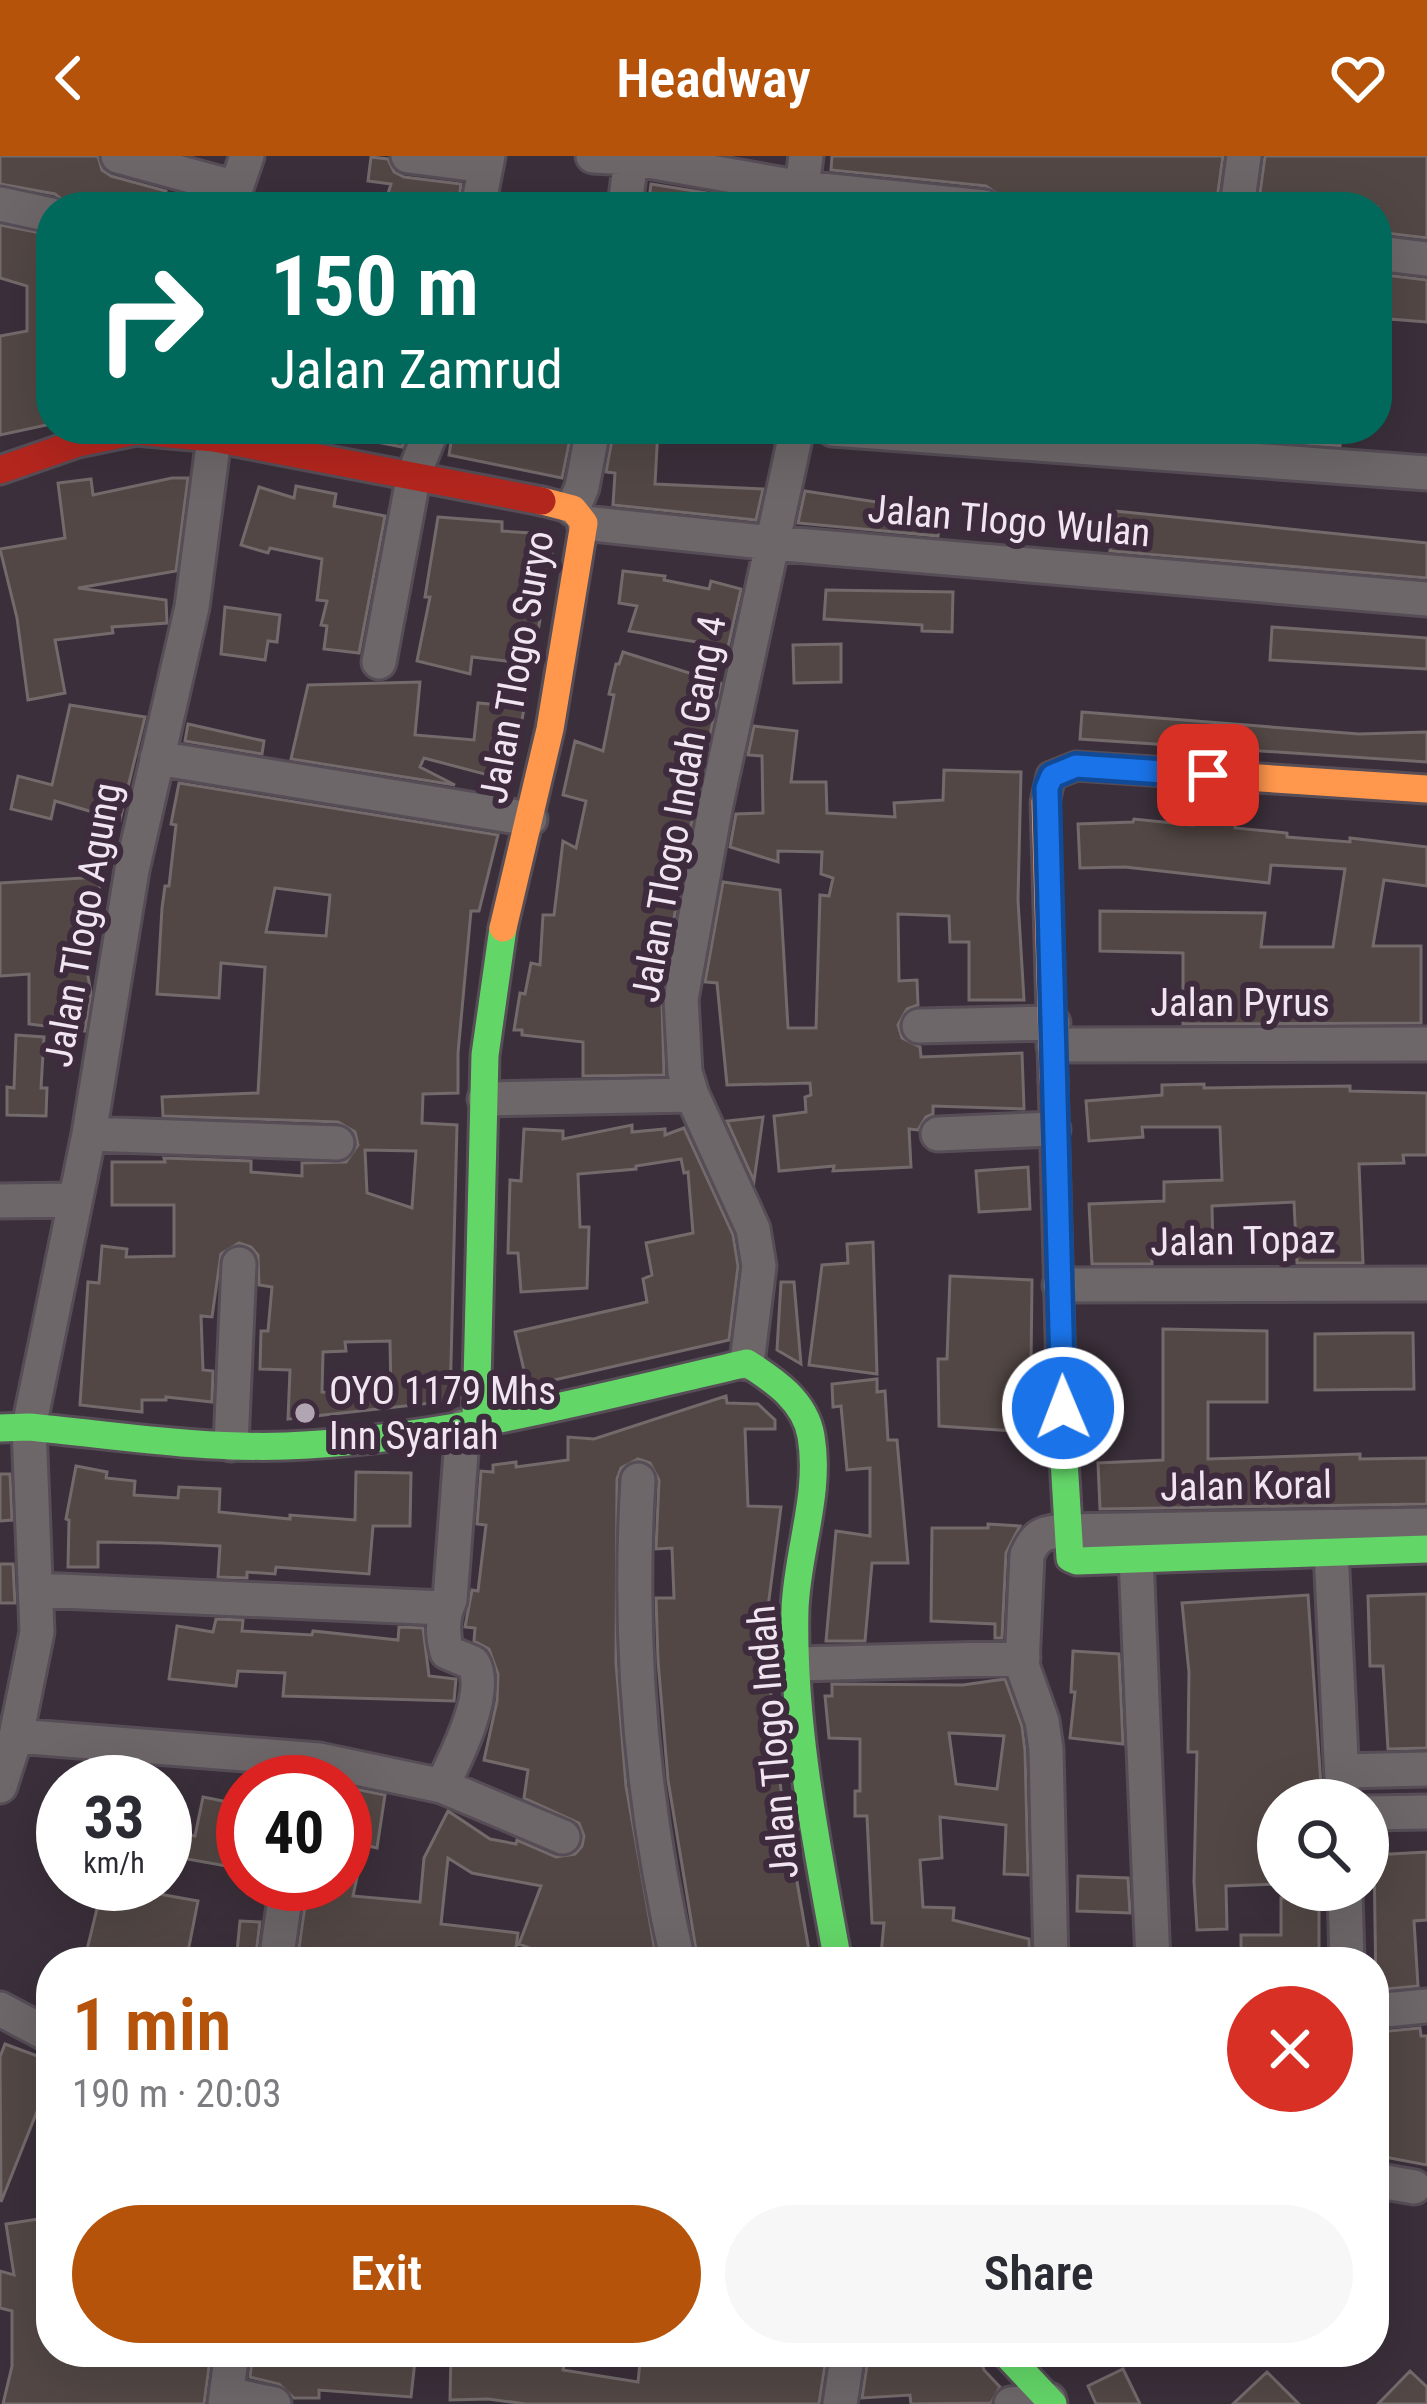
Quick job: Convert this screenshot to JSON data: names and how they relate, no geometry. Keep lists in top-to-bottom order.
{
  "streets": {
    "street": [
      "Jalan Tlogo Wulan",
      "Jalan Tlogo Suryo",
      "Jalan Tlogo Indah Gang 4",
      "Jalan Tlogo Agung",
      "Jalan Pyrus",
      "Jalan Topaz",
      "Jalan Koral",
      "Jalan Tlogo Indah"
    ]
  },
  "crossings": [
    ["Jalan Tlogo Wulan", "Jalan Tlogo Suryo"],
    ["Jalan Tlogo Wulan", "Jalan Tlogo Indah Gang 4"],
    ["Jalan Tlogo Indah Gang 4", "Jalan Tlogo Indah"]
  ],
  "places": ["OYO 1179 Mhs Inn Syariah"],
  "page": {
    "header": "Headway",
    "turn": ["150 m", "Jalan Zamrud"],
    "speed": "33 km/h",
    "limit": "40",
    "heading": ["1 min", "190 m · 20:03"],
    "buttons": ["Exit", "Share"]
  }
}
